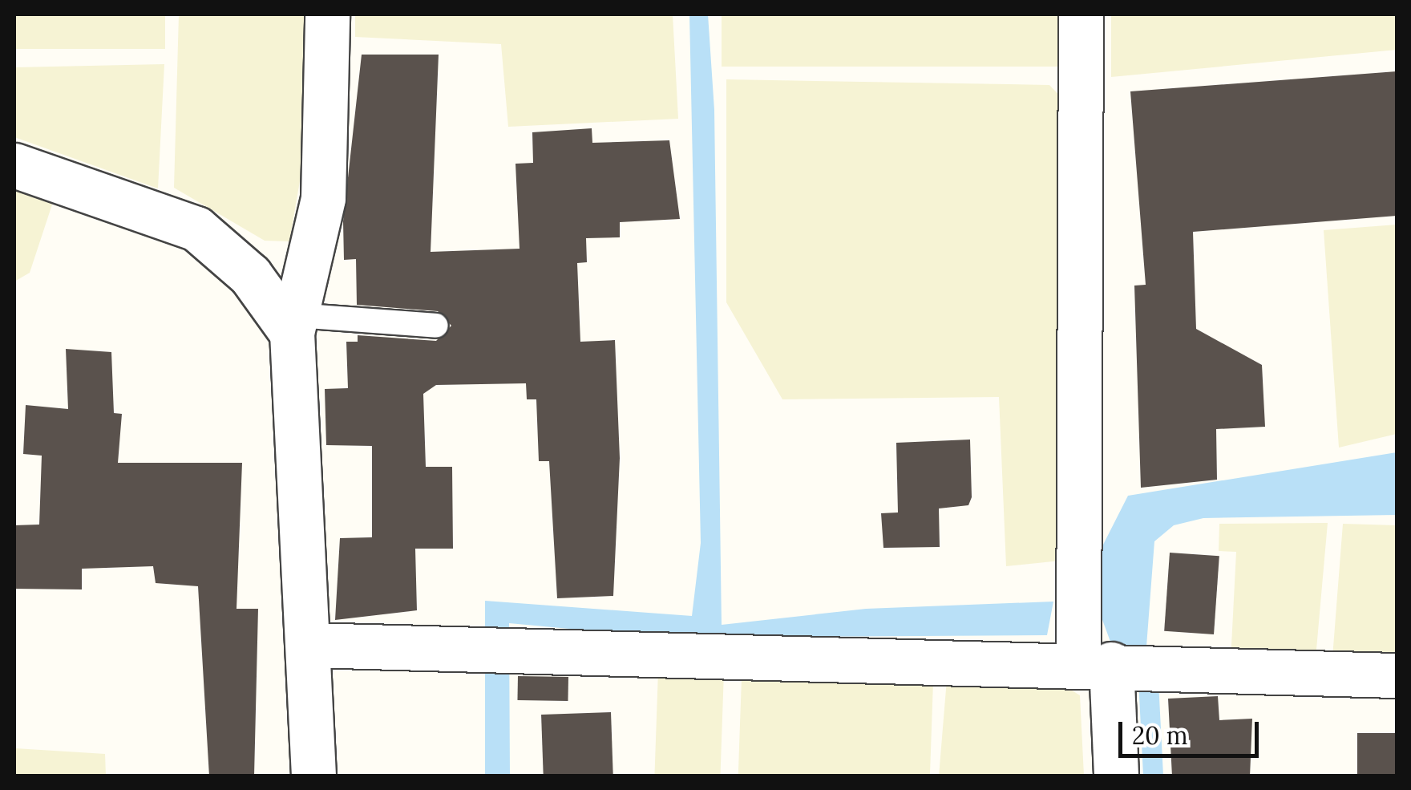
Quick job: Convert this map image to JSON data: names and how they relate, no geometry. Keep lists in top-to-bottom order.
{
  "scale_bar": "20 m"
}
